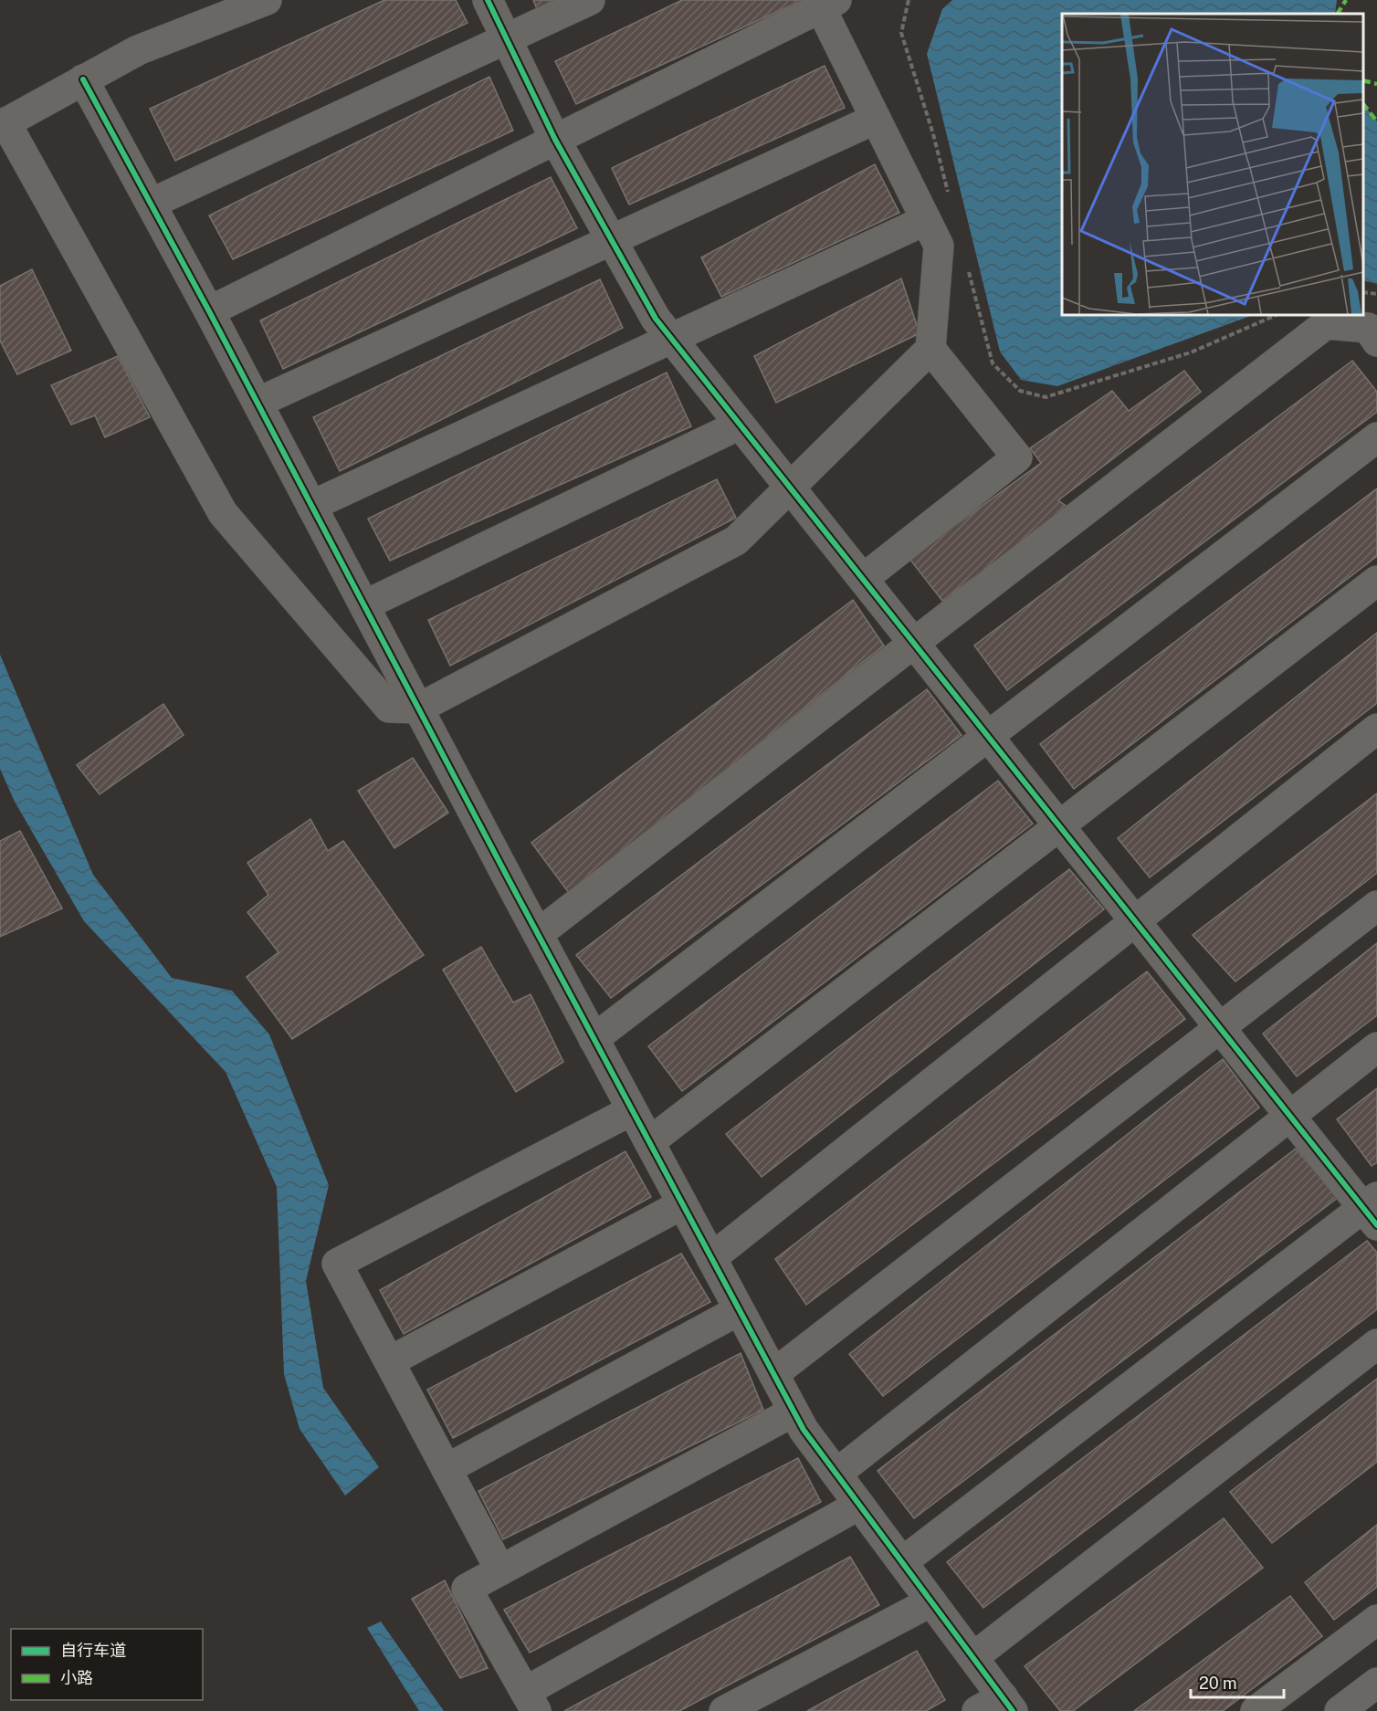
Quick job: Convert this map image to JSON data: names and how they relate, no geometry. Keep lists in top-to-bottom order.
{
  "legend": ["自行车道", "小路"],
  "scale_bar": "20 m"
}
